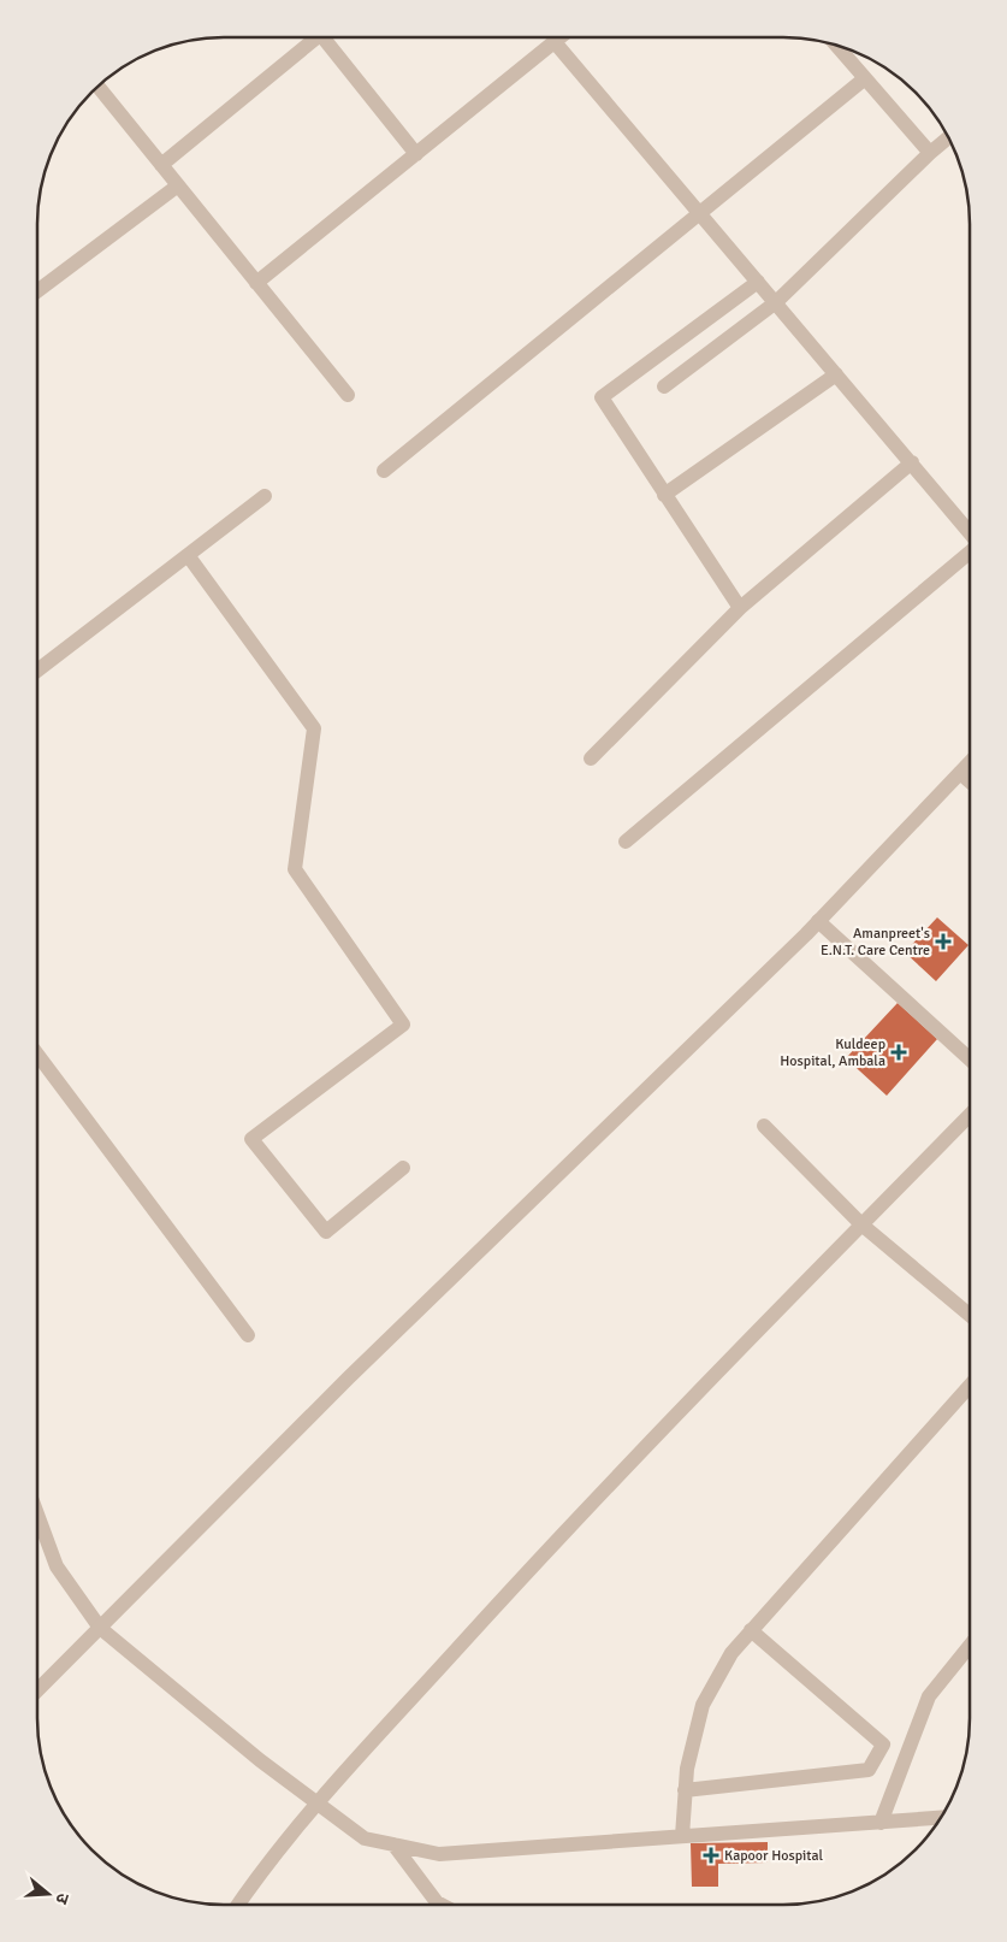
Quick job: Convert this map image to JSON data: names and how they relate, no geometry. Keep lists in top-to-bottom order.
{
  "places": {
    "health": ["Amanpreet's E.N.T. Care Centre", "Kuldeep Hospital, Ambala", "Kapoor Hospital"]
  },
  "north": "right"
}
